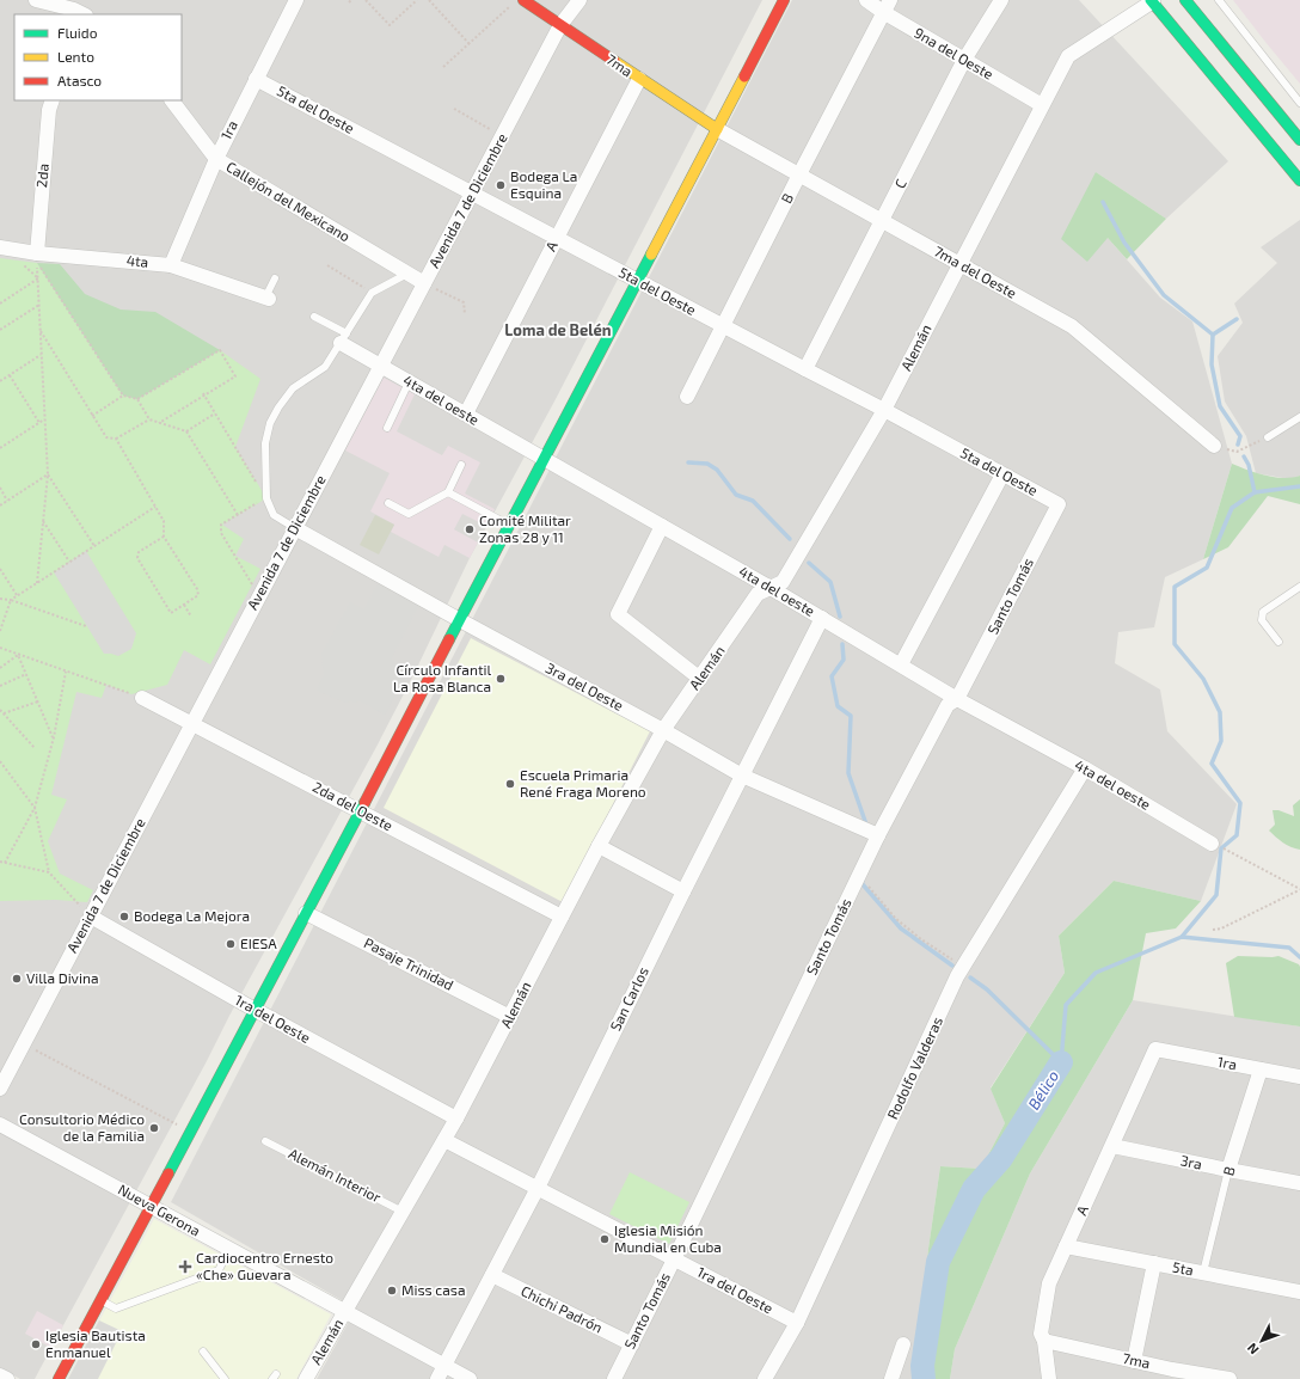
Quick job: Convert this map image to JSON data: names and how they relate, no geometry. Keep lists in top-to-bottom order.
{
  "streets": {
    "main road": ["7ma"],
    "street": [
      "9na del Oeste",
      "5ta del Oeste",
      "1ra",
      "2da",
      "C",
      "B",
      "Avenida 7 de Diciembre",
      "Callejón del Mexicano",
      "A",
      "4ta",
      "7ma del Oeste",
      "Alemán",
      "4ta del oeste",
      "Santo Tomás",
      "3ra del Oeste",
      "2da del Oeste",
      "Pasaje Trinidad",
      "San Carlos",
      "1ra del Oeste",
      "Rodolfo Valderas",
      "3ra",
      "Nueva Gerona",
      "5ta",
      "Chichi Padrón"
    ],
    "lane": ["Alemán Interior"]
  },
  "crossings": [
    ["9na del Oeste", "C"],
    ["9na del Oeste", "B"],
    ["9na del Oeste", "Alemán"],
    ["7ma", "Avenida 7 de Diciembre"],
    ["7ma", "A"],
    ["7ma", "7ma del Oeste"],
    ["5ta del Oeste", "1ra"],
    ["5ta del Oeste", "C"],
    ["5ta del Oeste", "B"],
    ["5ta del Oeste", "Avenida 7 de Diciembre"],
    ["5ta del Oeste", "A"],
    ["5ta del Oeste", "Alemán"],
    ["5ta del Oeste", "Santo Tomás"],
    ["1ra", "B"],
    ["1ra", "Callejón del Mexicano"],
    ["1ra", "A"],
    ["1ra", "4ta"],
    ["2da", "4ta"],
    ["C", "7ma del Oeste"],
    ["B", "7ma del Oeste"],
    ["B", "3ra"],
    ["B", "5ta"],
    ["Avenida 7 de Diciembre", "Callejón del Mexicano"],
    ["Avenida 7 de Diciembre", "4ta del oeste"],
    ["Avenida 7 de Diciembre", "3ra del Oeste"],
    ["Avenida 7 de Diciembre", "2da del Oeste"],
    ["Avenida 7 de Diciembre", "1ra del Oeste"],
    ["A", "4ta del oeste"],
    ["A", "3ra"],
    ["A", "5ta"],
    ["7ma del Oeste", "Alemán"],
    ["Alemán", "4ta del oeste"],
    ["Alemán", "3ra del Oeste"],
    ["Alemán", "2da del Oeste"],
    ["Alemán", "Pasaje Trinidad"],
    ["Alemán", "1ra del Oeste"],
    ["Alemán", "Alemán Interior"],
    ["Alemán", "Nueva Gerona"],
    ["4ta del oeste", "Santo Tomás"],
    ["4ta del oeste", "San Carlos"],
    ["4ta del oeste", "Rodolfo Valderas"],
    ["Santo Tomás", "3ra del Oeste"],
    ["Santo Tomás", "1ra del Oeste"],
    ["Santo Tomás", "Chichi Padrón"],
    ["3ra del Oeste", "San Carlos"],
    ["San Carlos", "1ra del Oeste"],
    ["San Carlos", "Nueva Gerona"],
    ["San Carlos", "Chichi Padrón"],
    ["1ra del Oeste", "Rodolfo Valderas"]
  ],
  "districts": ["Loma de Belén"],
  "water": ["Bélico"],
  "places": {
    "other": [
      "Bodega La Esquina",
      "Comité Militar Zonas 28 y 11",
      "Círculo Infantil La Rosa Blanca",
      "Escuela Primaria René Fraga Moreno",
      "Bodega La Mejora",
      "EIESA",
      "Villa Divina",
      "Consultorio Médico de la Familia",
      "Iglesia Misión Mundial en Cuba",
      "Miss casa",
      "Iglesia Bautista Enmanuel"
    ],
    "health": ["Cardiocentro Ernesto «Che» Guevara"]
  },
  "legend": ["Fluido", "Lento", "Atasco"],
  "north": "bottom left"
}
